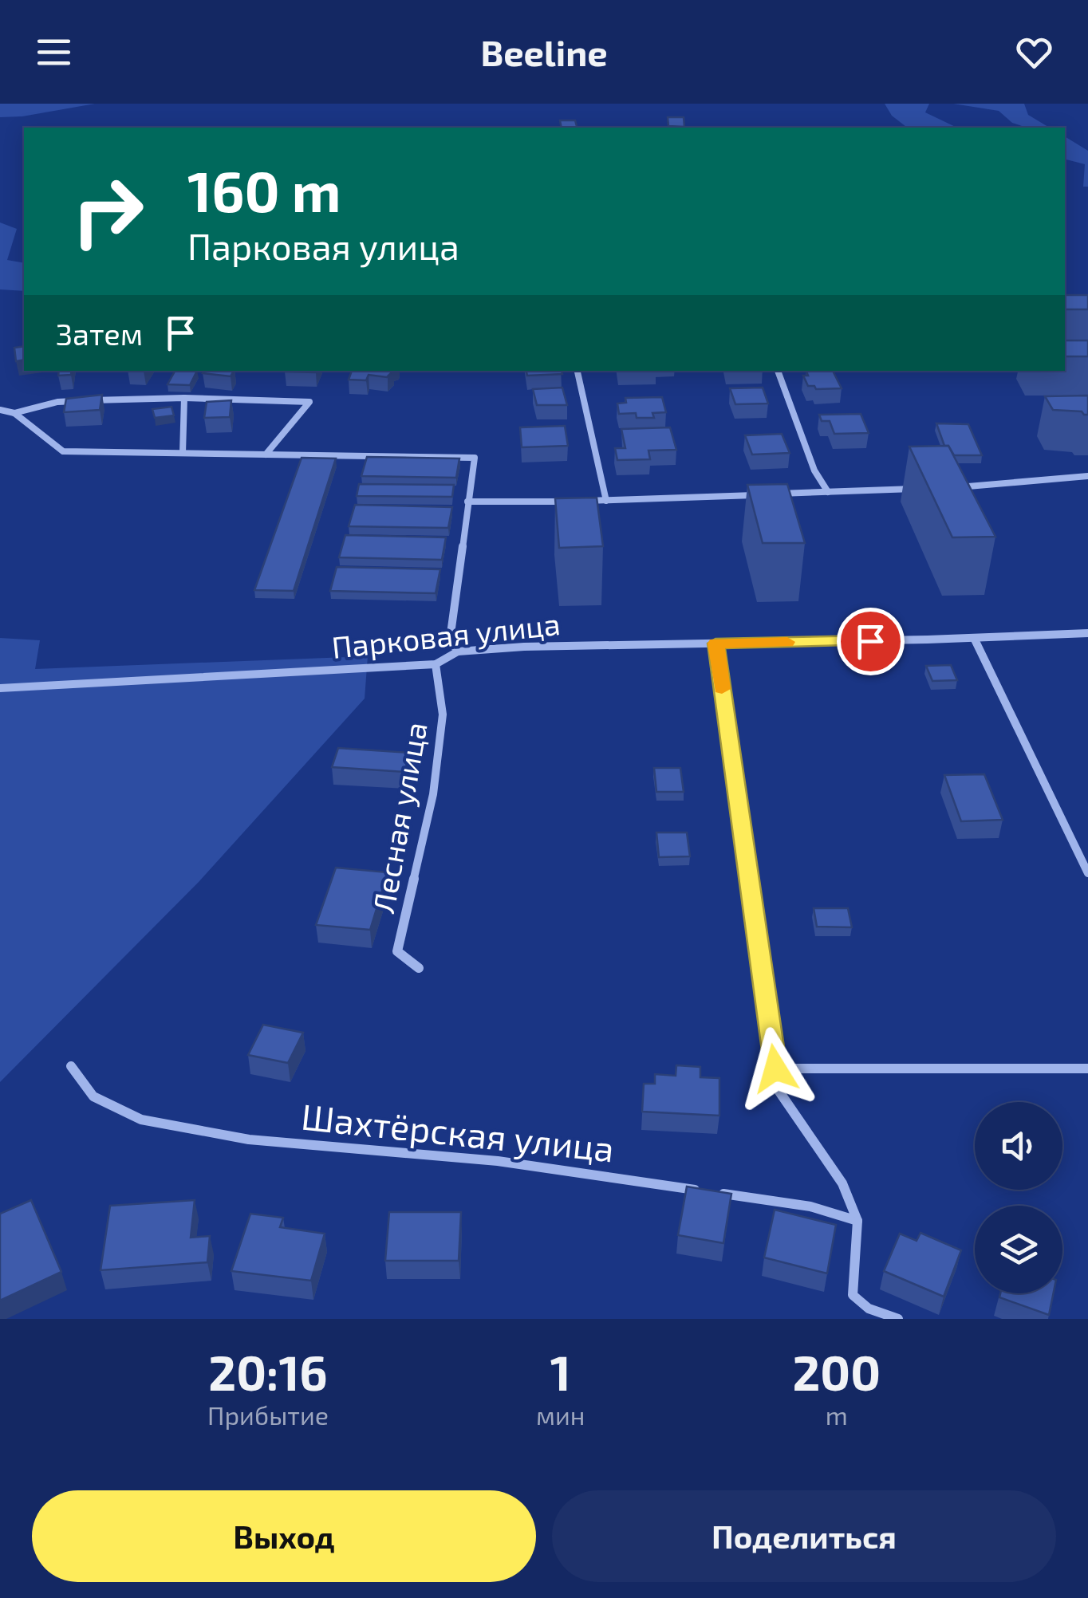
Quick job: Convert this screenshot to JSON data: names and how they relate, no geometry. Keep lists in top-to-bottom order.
{
  "streets": {
    "street": ["Парковая улица", "Лесная улица", "Шахтёрская улица"]
  },
  "crossings": [
    ["Парковая улица", "Лесная улица"]
  ],
  "page": {
    "header": "Beeline",
    "turn": ["160 m", "Парковая улица"],
    "then": "Затем",
    "eta": [
      "20:16",
      "Прибытие",
      "1",
      "мин",
      "200",
      "m"
    ],
    "buttons": ["Выход", "Поделиться"]
  }
}
